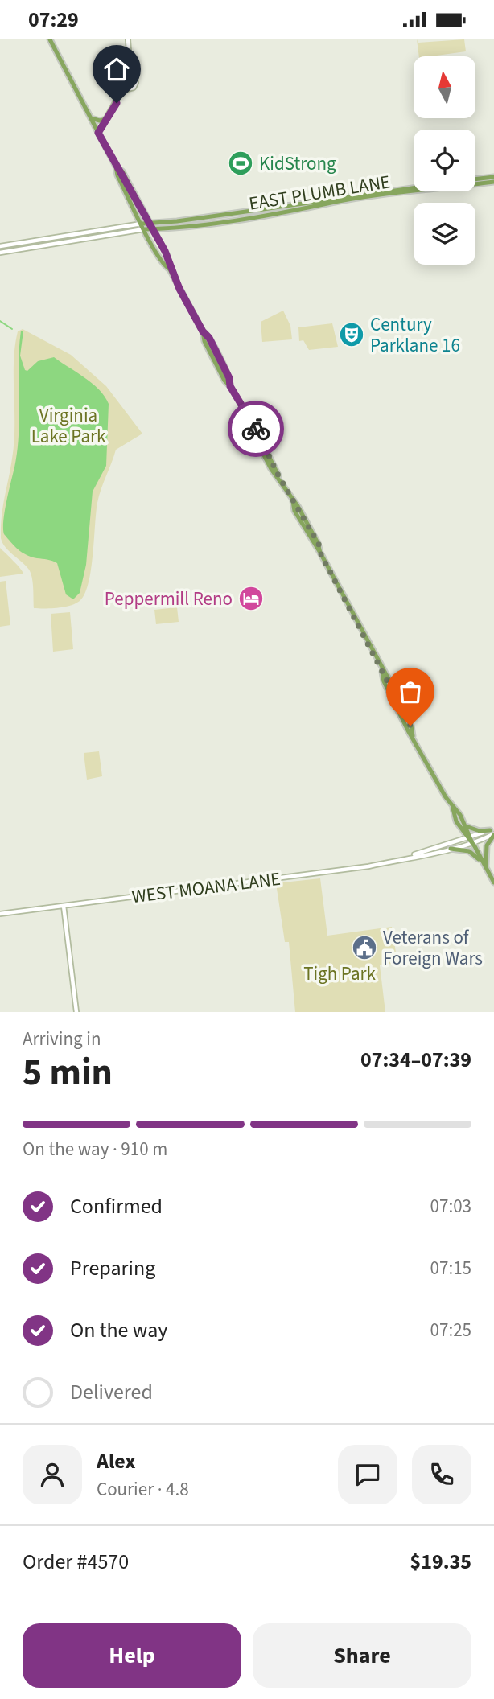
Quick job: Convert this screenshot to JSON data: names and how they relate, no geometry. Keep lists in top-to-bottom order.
{
  "streets": {
    "main road": ["EAST PLUMB LANE", "WEST MOANA LANE"]
  },
  "parks": ["Virginia Lake Park", "Tigh Park"],
  "places": {
    "sports": ["KidStrong"],
    "theatre": ["Century Parklane 16"],
    "hotel": ["Peppermill Reno"],
    "public building": ["Veterans of Foreign Wars"]
  },
  "north": "top",
  "page": {
    "status": "07:29",
    "heading": ["5 min", "Arriving in", "07:34–07:39"],
    "panel": [
      "Alex",
      "Courier · 4.8",
      "Order #4570",
      "$19.35"
    ],
    "bar": "On the way · 910 m",
    "list": [
      ["Confirmed", "07:03"],
      ["Preparing", "07:15"],
      ["On the way", "07:25"],
      "Delivered"
    ],
    "buttons": ["Help", "Share"]
  }
}
